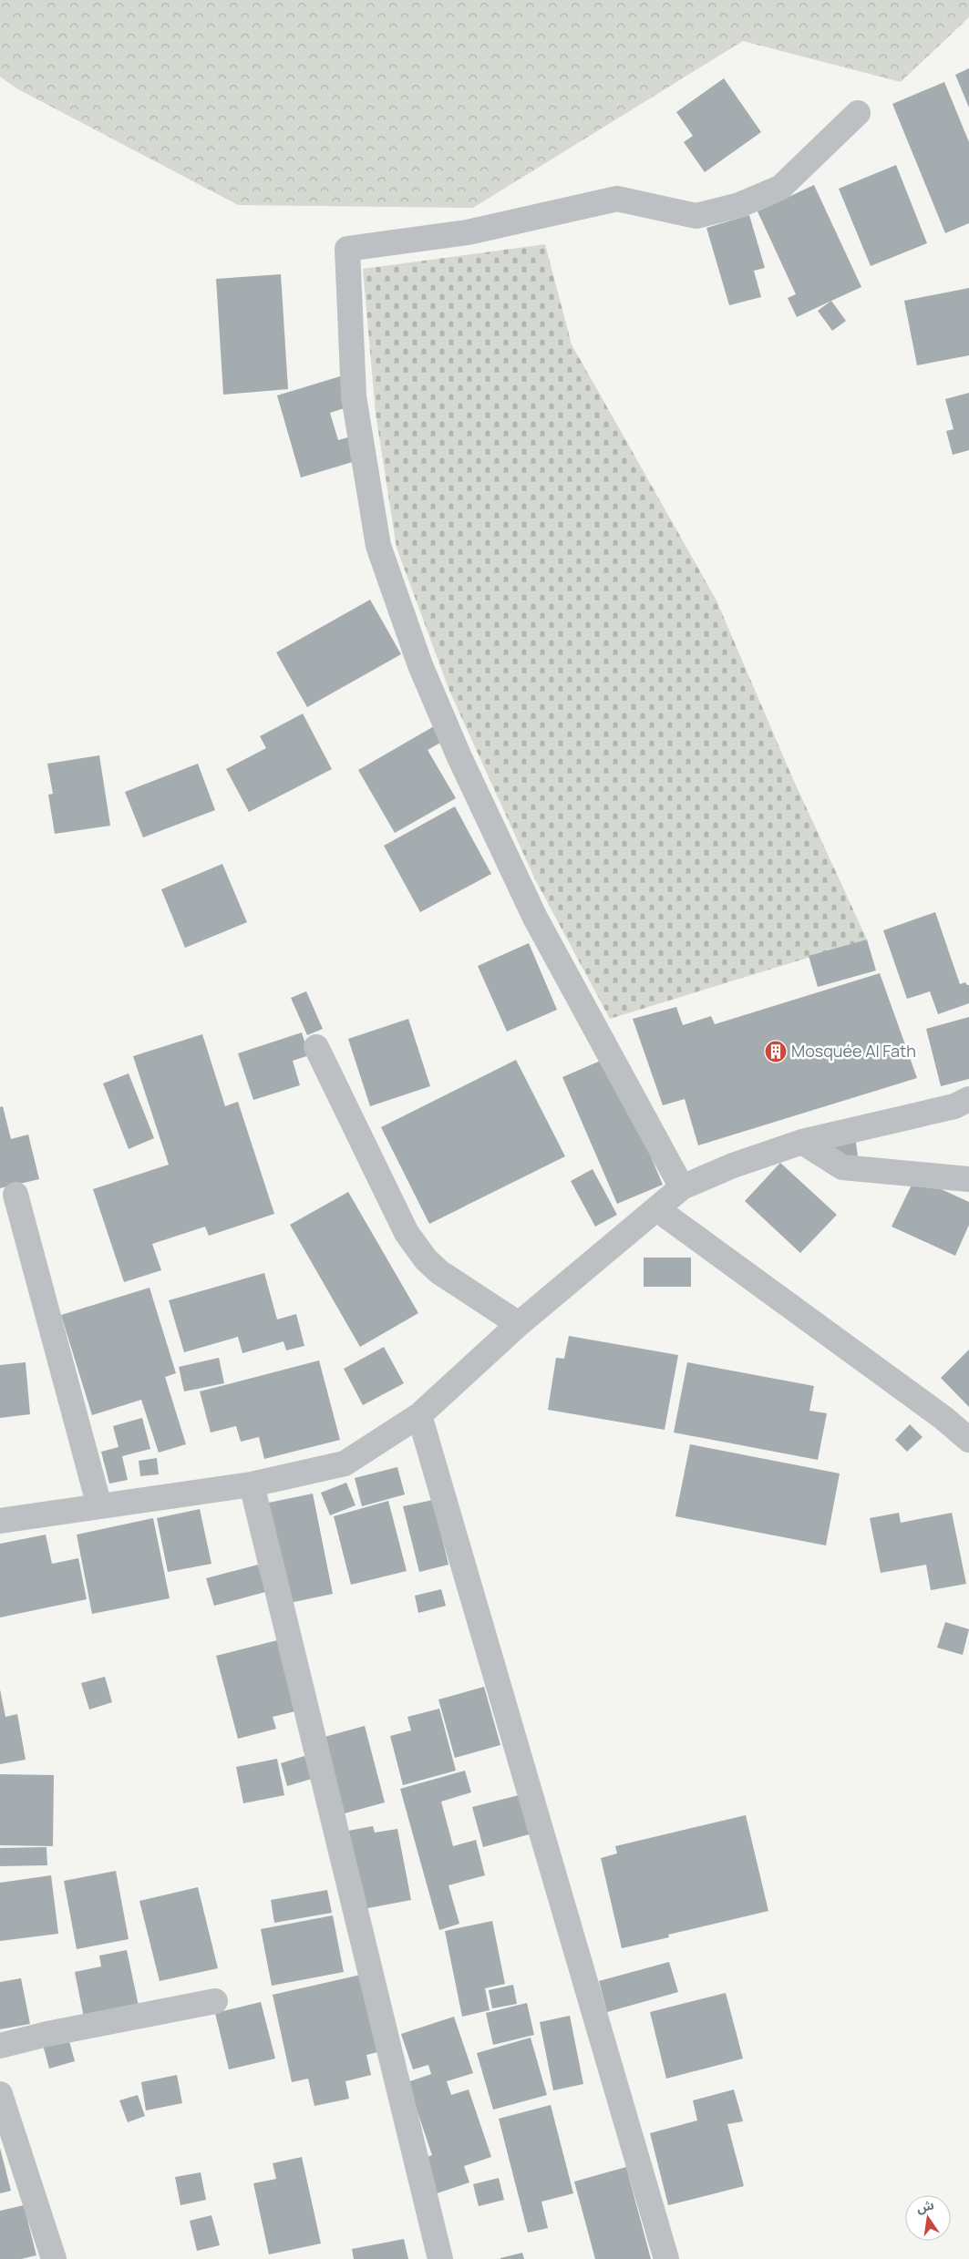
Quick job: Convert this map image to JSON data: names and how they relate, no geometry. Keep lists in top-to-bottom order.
{
  "places": {
    "building": ["Mosquée Al Fath"]
  },
  "north": "top"
}
